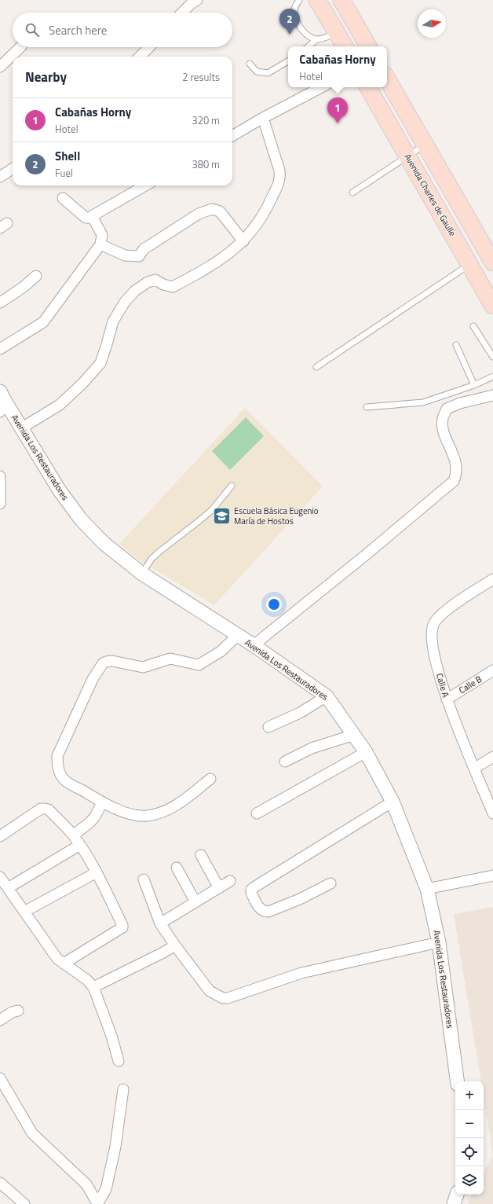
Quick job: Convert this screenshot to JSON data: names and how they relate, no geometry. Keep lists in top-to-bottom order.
{
  "streets": {
    "main road": ["Avenida Charles de Gaulle"],
    "street": ["Avenida Los Restauradores", "Calle B", "Calle A"]
  },
  "crossings": [
    ["Calle B", "Calle A"]
  ],
  "places": {
    "school or university": ["Escuela Básica Eugenio María de Hostos"]
  },
  "north": "right",
  "page": {
    "pins": ["2", "1"],
    "search": "Search here",
    "popup": ["Cabañas Horny", "Hotel"],
    "heading": ["Nearby", "2 results"],
    "list": [
      {
        "mark": "1",
        "name": "Cabañas Horny",
        "note": "Hotel",
        "value": "320 m"
      },
      {
        "mark": "2",
        "name": "Shell",
        "note": "Fuel",
        "value": "380 m"
      }
    ],
    "map_buttons": ["+", "−"]
  }
}
